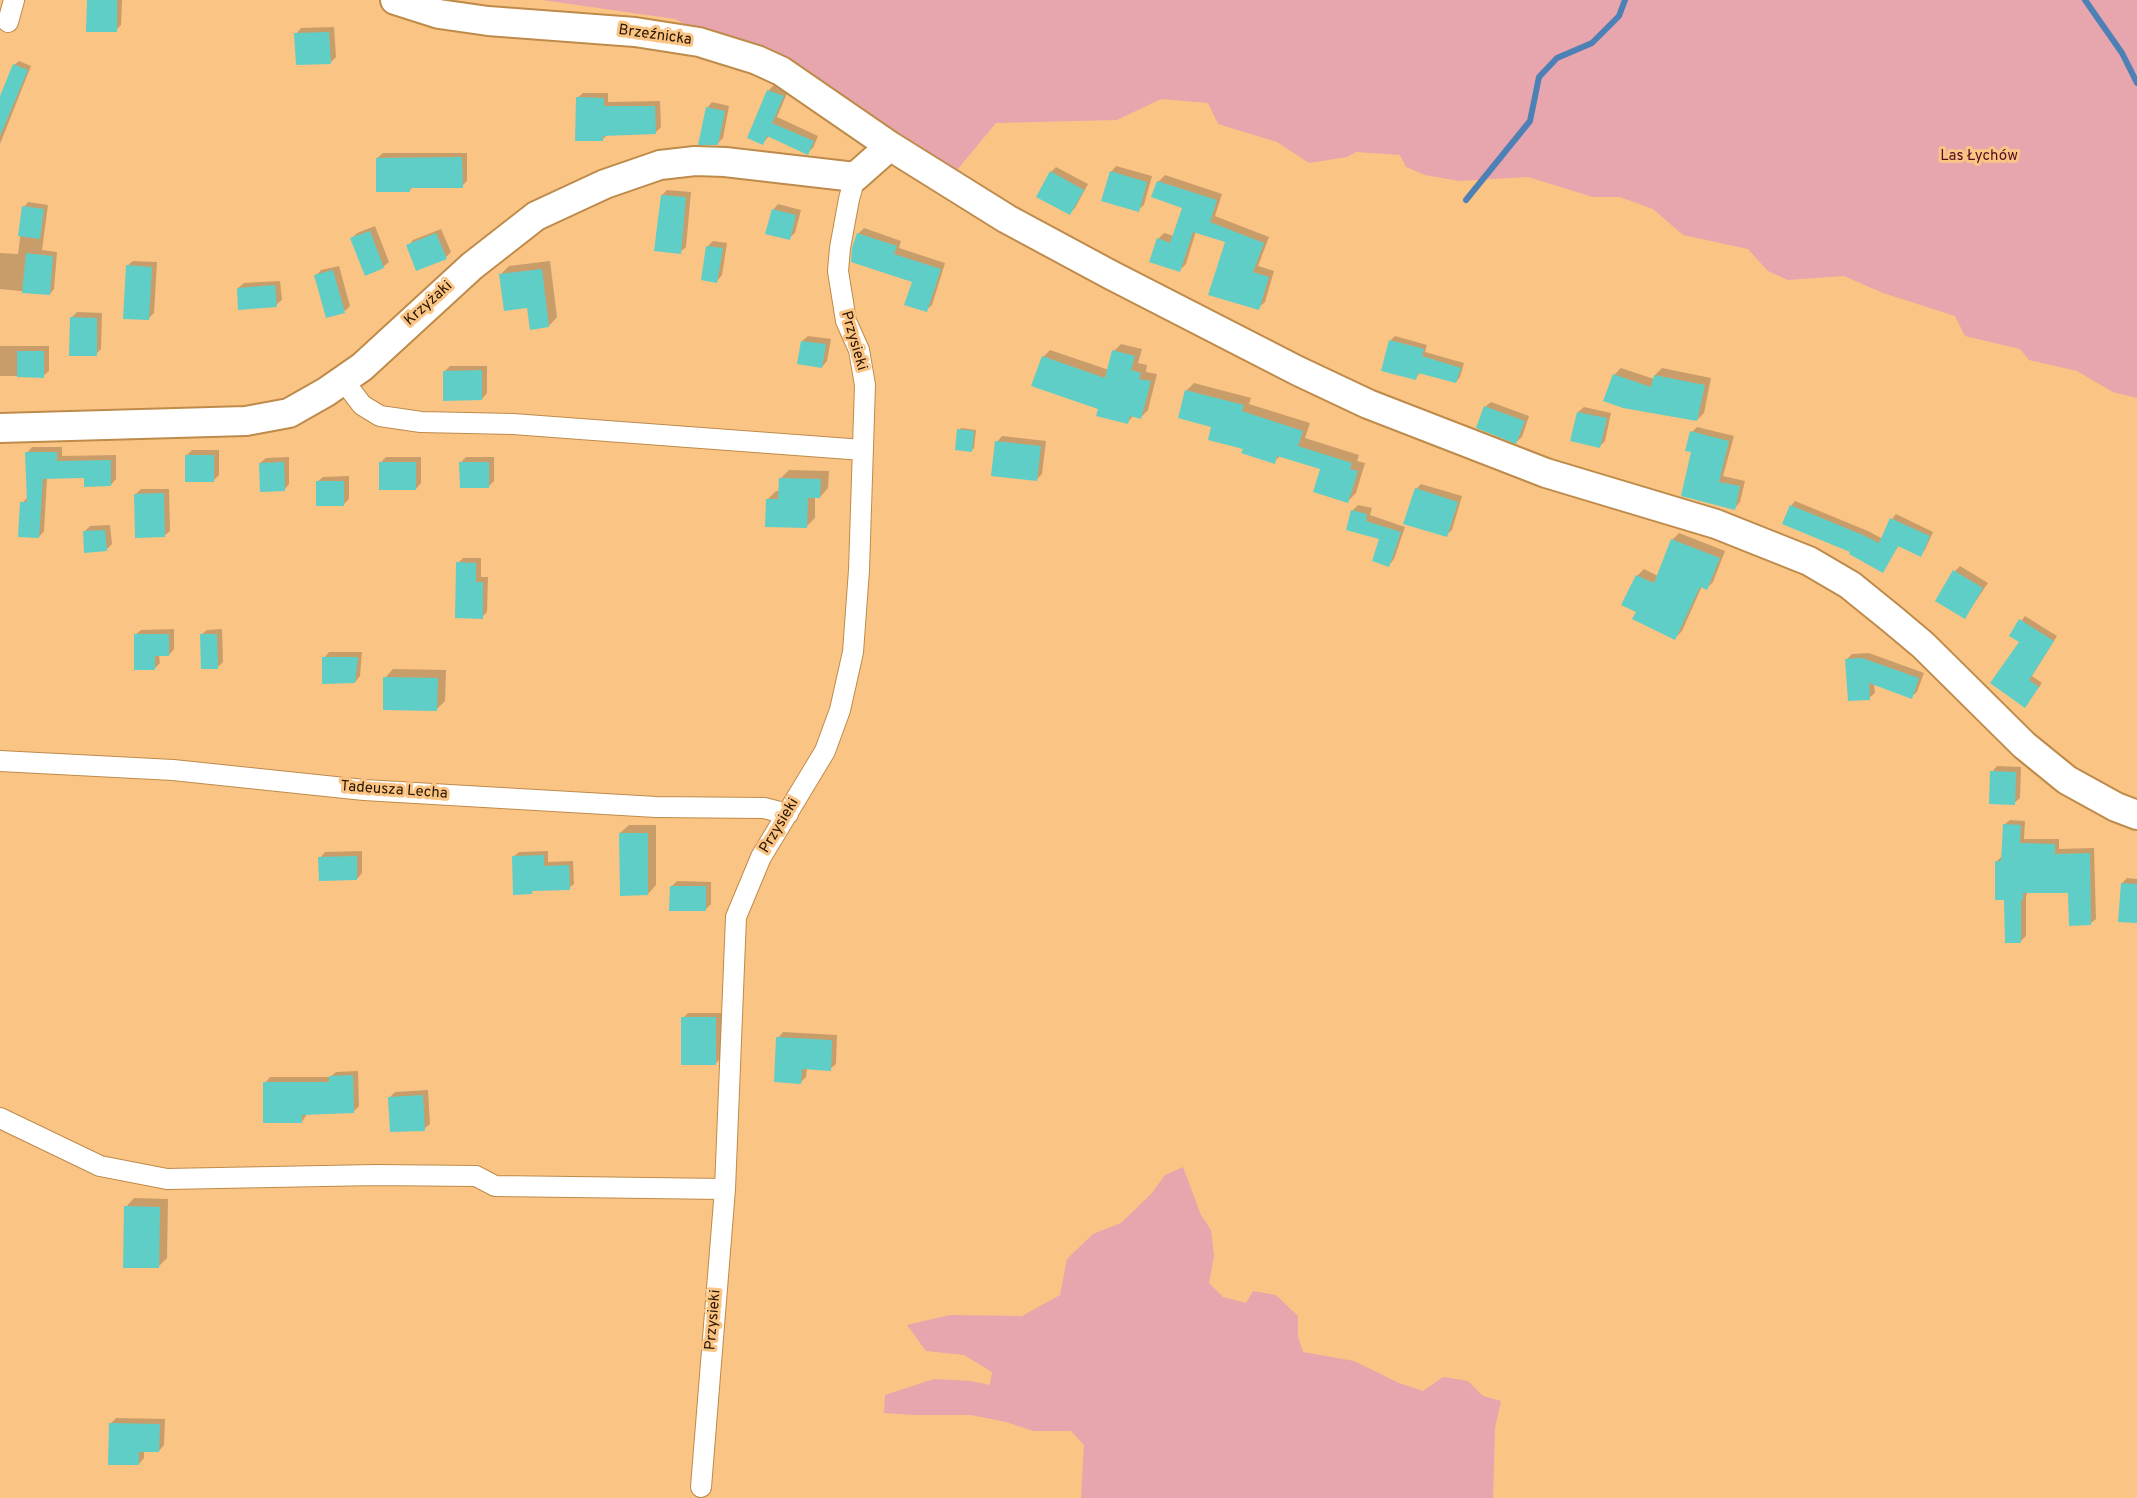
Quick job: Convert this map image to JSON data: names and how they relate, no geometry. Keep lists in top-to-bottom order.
{
  "streets": {
    "street": [
      "Brzeźnicka",
      "Krzyżaki",
      "Przysieki",
      "Tadeusza Lecha"
    ]
  },
  "crossings": [
    ["Krzyżaki", "Przysieki"],
    ["Przysieki", "Tadeusza Lecha"]
  ],
  "parks": ["Las Łychów"]
}
